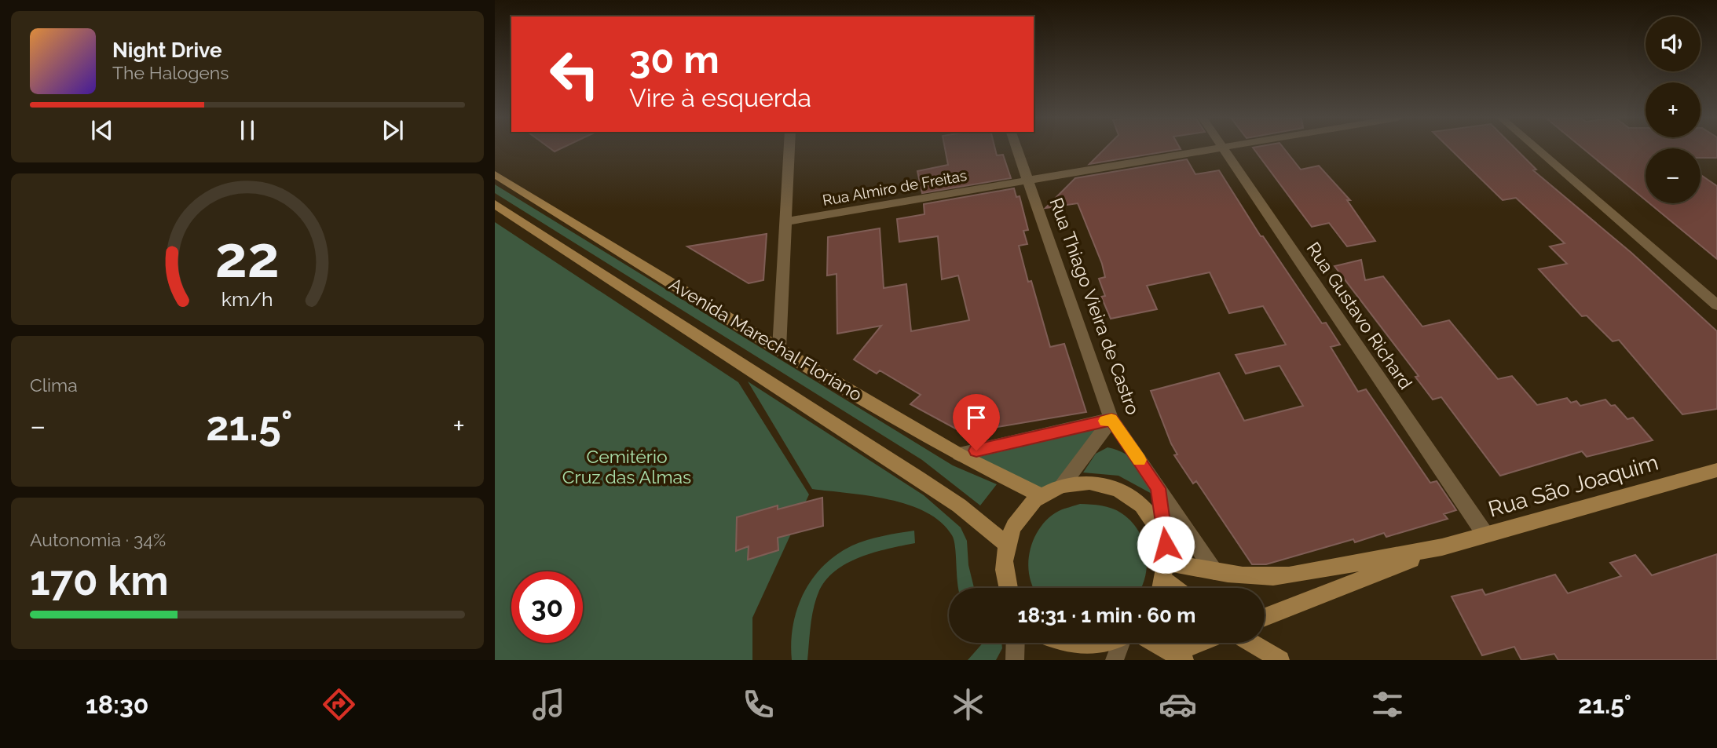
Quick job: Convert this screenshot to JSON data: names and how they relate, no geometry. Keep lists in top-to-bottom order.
{
  "streets": {
    "main road": ["Avenida Marechal Floriano", "Rua São Joaquim"],
    "street": ["Rua Almiro de Freitas", "Rua Thiago Vieira de Castro", "Rua Gustavo Richard"]
  },
  "crossings": [
    ["Rua Almiro de Freitas", "Rua Thiago Vieira de Castro"],
    ["Rua Thiago Vieira de Castro", "Rua São Joaquim"],
    ["Rua Gustavo Richard", "Rua São Joaquim"]
  ],
  "parks": ["Cemitério Cruz das Almas"],
  "page": {
    "map_buttons": ["+", "−"],
    "turn": ["30 m", "Vire à esquerda"],
    "song": ["Night Drive", "The Halogens"],
    "tile": [
      "Clima",
      ["Autonomia · 34%", "170 km"]
    ],
    "heat": ["−", "21.5°", "+"],
    "limit": "30",
    "trip": "18:31 · 1 min · 60 m",
    "tabs": ["18:30", "21.5°"],
    "gauge": ["22", "km/h"]
  }
}
